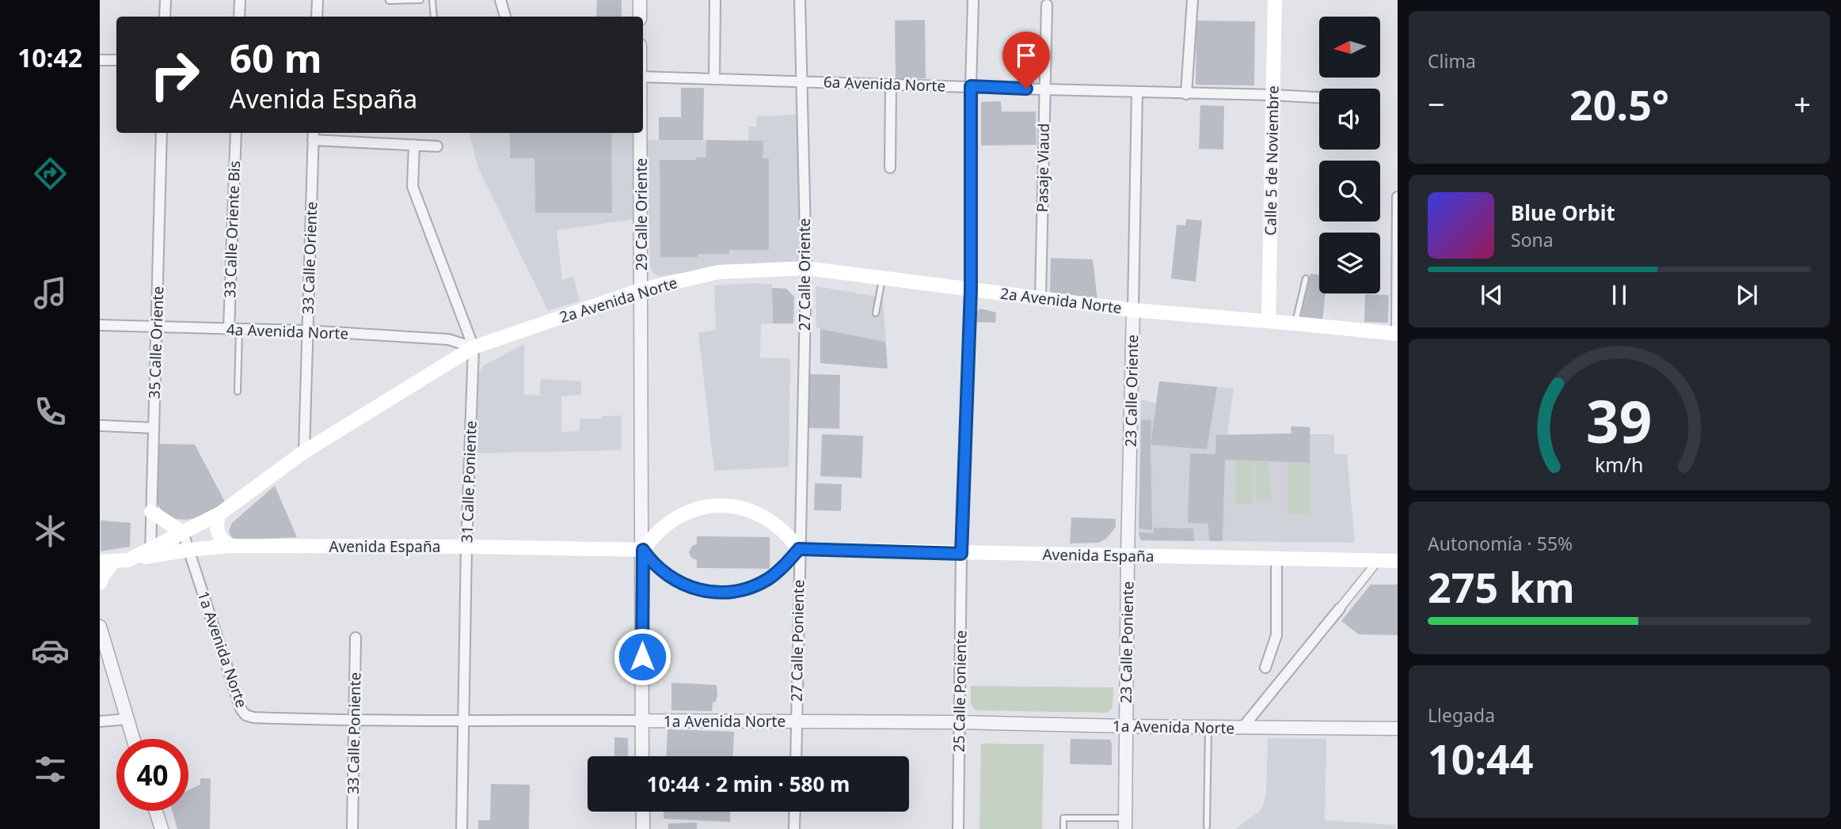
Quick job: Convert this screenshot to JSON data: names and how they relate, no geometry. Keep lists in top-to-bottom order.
{
  "streets": {
    "main road": ["Calle 5 de Noviembre", "2a Avenida Norte", "Avenida España"],
    "street": [
      "6a Avenida Norte",
      "Pasaje Viaud",
      "29 Calle Oriente",
      "33 Calle Oriente Bis",
      "33 Calle Oriente",
      "27 Calle Oriente",
      "4a Avenida Norte",
      "35 Calle Oriente",
      "23 Calle Oriente",
      "31 Calle Poniente",
      "27 Calle Poniente",
      "23 Calle Poniente",
      "1a Avenida Norte",
      "25 Calle Poniente",
      "33 Calle Poniente"
    ]
  },
  "crossings": [
    ["6a Avenida Norte", "Calle 5 de Noviembre"],
    ["6a Avenida Norte", "Pasaje Viaud"],
    ["6a Avenida Norte", "27 Calle Oriente"],
    ["6a Avenida Norte", "23 Calle Oriente"],
    ["6a Avenida Norte", "25 Calle Poniente"],
    ["Calle 5 de Noviembre", "2a Avenida Norte"],
    ["Pasaje Viaud", "2a Avenida Norte"],
    ["29 Calle Oriente", "2a Avenida Norte"],
    ["29 Calle Oriente", "Avenida España"],
    ["29 Calle Oriente", "1a Avenida Norte"],
    ["33 Calle Oriente Bis", "4a Avenida Norte"],
    ["33 Calle Oriente", "2a Avenida Norte"],
    ["33 Calle Oriente", "4a Avenida Norte"],
    ["27 Calle Oriente", "2a Avenida Norte"],
    ["27 Calle Oriente", "Avenida España"],
    ["27 Calle Oriente", "27 Calle Poniente"],
    ["2a Avenida Norte", "4a Avenida Norte"],
    ["2a Avenida Norte", "35 Calle Oriente"],
    ["2a Avenida Norte", "23 Calle Oriente"],
    ["2a Avenida Norte", "31 Calle Poniente"],
    ["2a Avenida Norte", "Avenida España"],
    ["2a Avenida Norte", "1a Avenida Norte"],
    ["2a Avenida Norte", "25 Calle Poniente"],
    ["4a Avenida Norte", "35 Calle Oriente"],
    ["4a Avenida Norte", "31 Calle Poniente"],
    ["35 Calle Oriente", "Avenida España"],
    ["23 Calle Oriente", "Avenida España"],
    ["23 Calle Oriente", "23 Calle Poniente"],
    ["31 Calle Poniente", "Avenida España"],
    ["31 Calle Poniente", "1a Avenida Norte"],
    ["Avenida España", "27 Calle Poniente"],
    ["Avenida España", "23 Calle Poniente"],
    ["Avenida España", "1a Avenida Norte"],
    ["Avenida España", "25 Calle Poniente"],
    ["27 Calle Poniente", "1a Avenida Norte"],
    ["23 Calle Poniente", "1a Avenida Norte"],
    ["1a Avenida Norte", "25 Calle Poniente"],
    ["1a Avenida Norte", "33 Calle Poniente"]
  ],
  "north": "left",
  "page": {
    "tabs": "10:42",
    "tile": [
      "Clima",
      ["Autonomía · 55%", "275 km"],
      ["Llegada", "10:44"]
    ],
    "turn": ["60 m", "Avenida España"],
    "heat": ["−", "20.5°", "+"],
    "song": ["Blue Orbit", "Sona"],
    "limit": "40",
    "trip": "10:44 · 2 min · 580 m",
    "gauge": ["39", "km/h"]
  }
}
